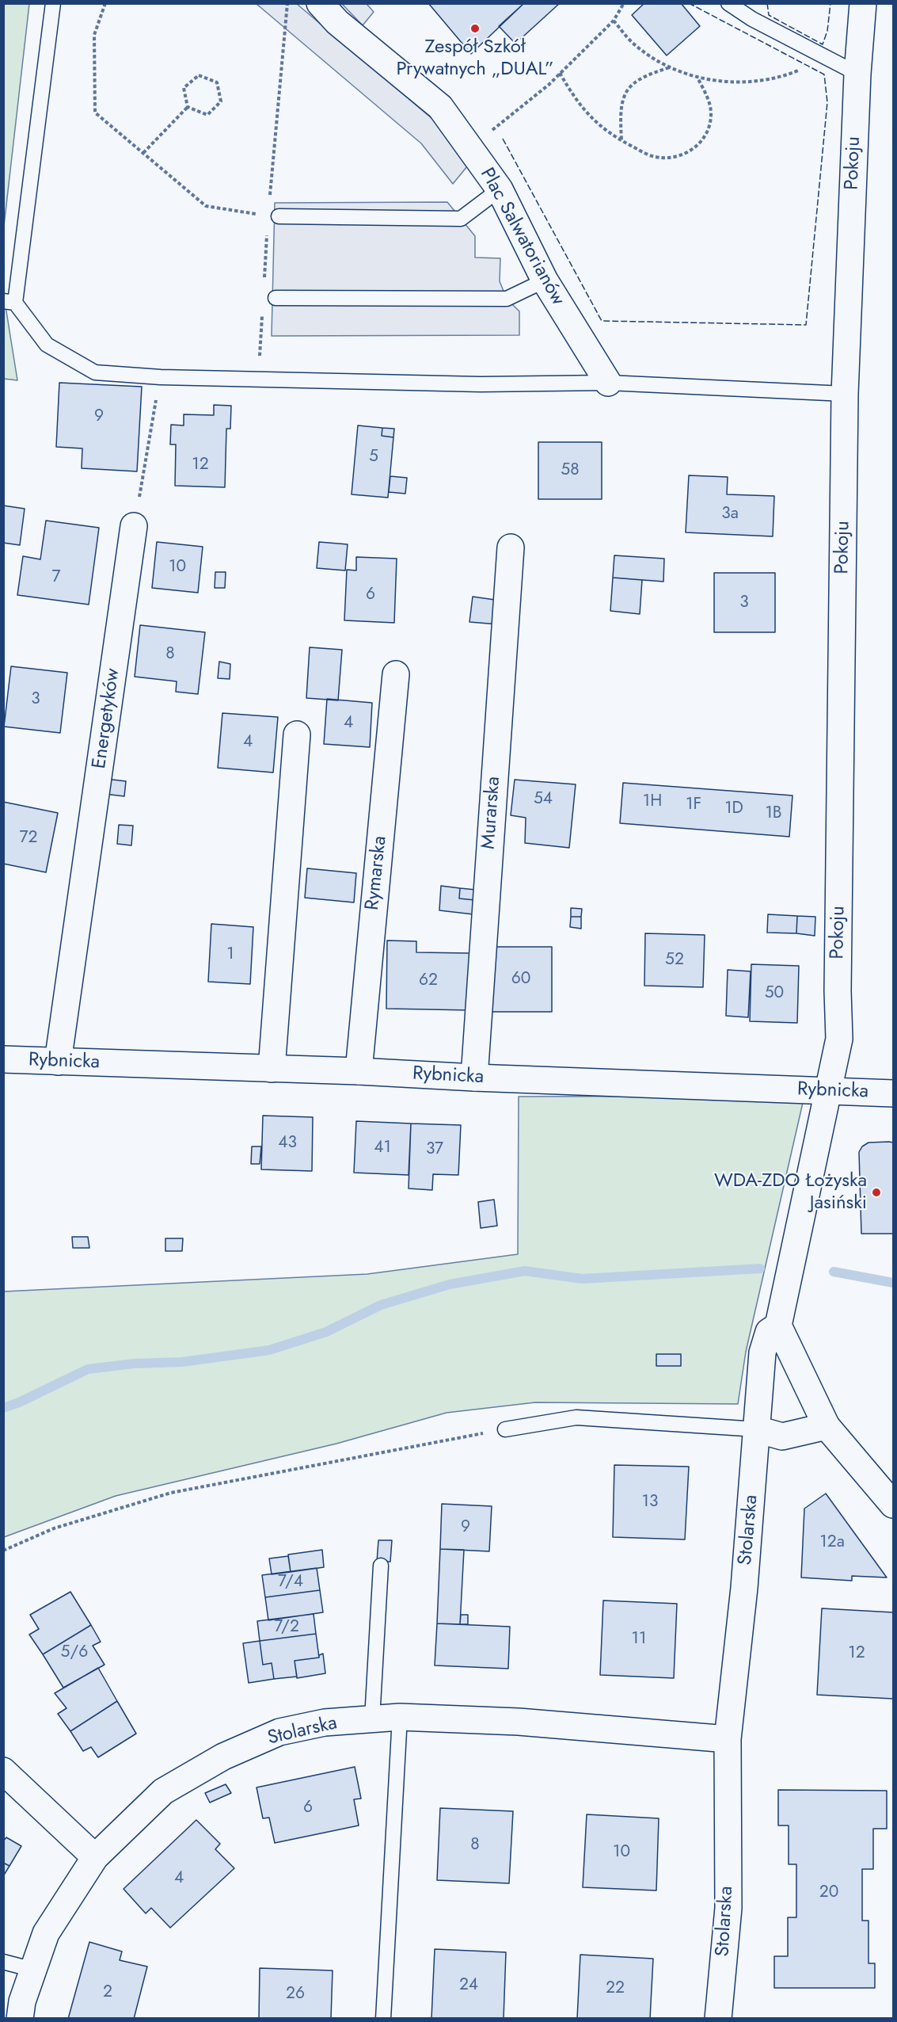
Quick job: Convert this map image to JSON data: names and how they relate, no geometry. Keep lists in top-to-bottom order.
{
  "streets": {
    "street": [
      "Pokoju",
      "Plac Salwatorianów",
      "Energetyków",
      "Murarska",
      "Rymarska",
      "Rybnicka",
      "Stolarska"
    ]
  },
  "crossings": [
    ["Pokoju", "Rybnicka"],
    ["Pokoju", "Stolarska"],
    ["Energetyków", "Rybnicka"],
    ["Murarska", "Rybnicka"],
    ["Rymarska", "Rybnicka"],
    ["Rybnicka", "Stolarska"]
  ],
  "places": ["Zespół Szkół Prywatnych „DUAL”", "WDA-ZDO Łożyska Jasiński"],
  "house_numbers": [
    "9",
    "5",
    "12",
    "58",
    "3a",
    "10",
    "7",
    "6",
    "3",
    "8",
    "3",
    "4",
    "4",
    "54",
    "1H",
    "1F",
    "1D",
    "1B",
    "72",
    "1",
    "52",
    "60",
    "62",
    "50",
    "43",
    "41",
    "37",
    "13",
    "9",
    "12a",
    "7/4",
    "7/2",
    "11",
    "5/6",
    "12",
    "6",
    "8",
    "10",
    "4",
    "20",
    "24",
    "22",
    "2",
    "26"
  ]
}
